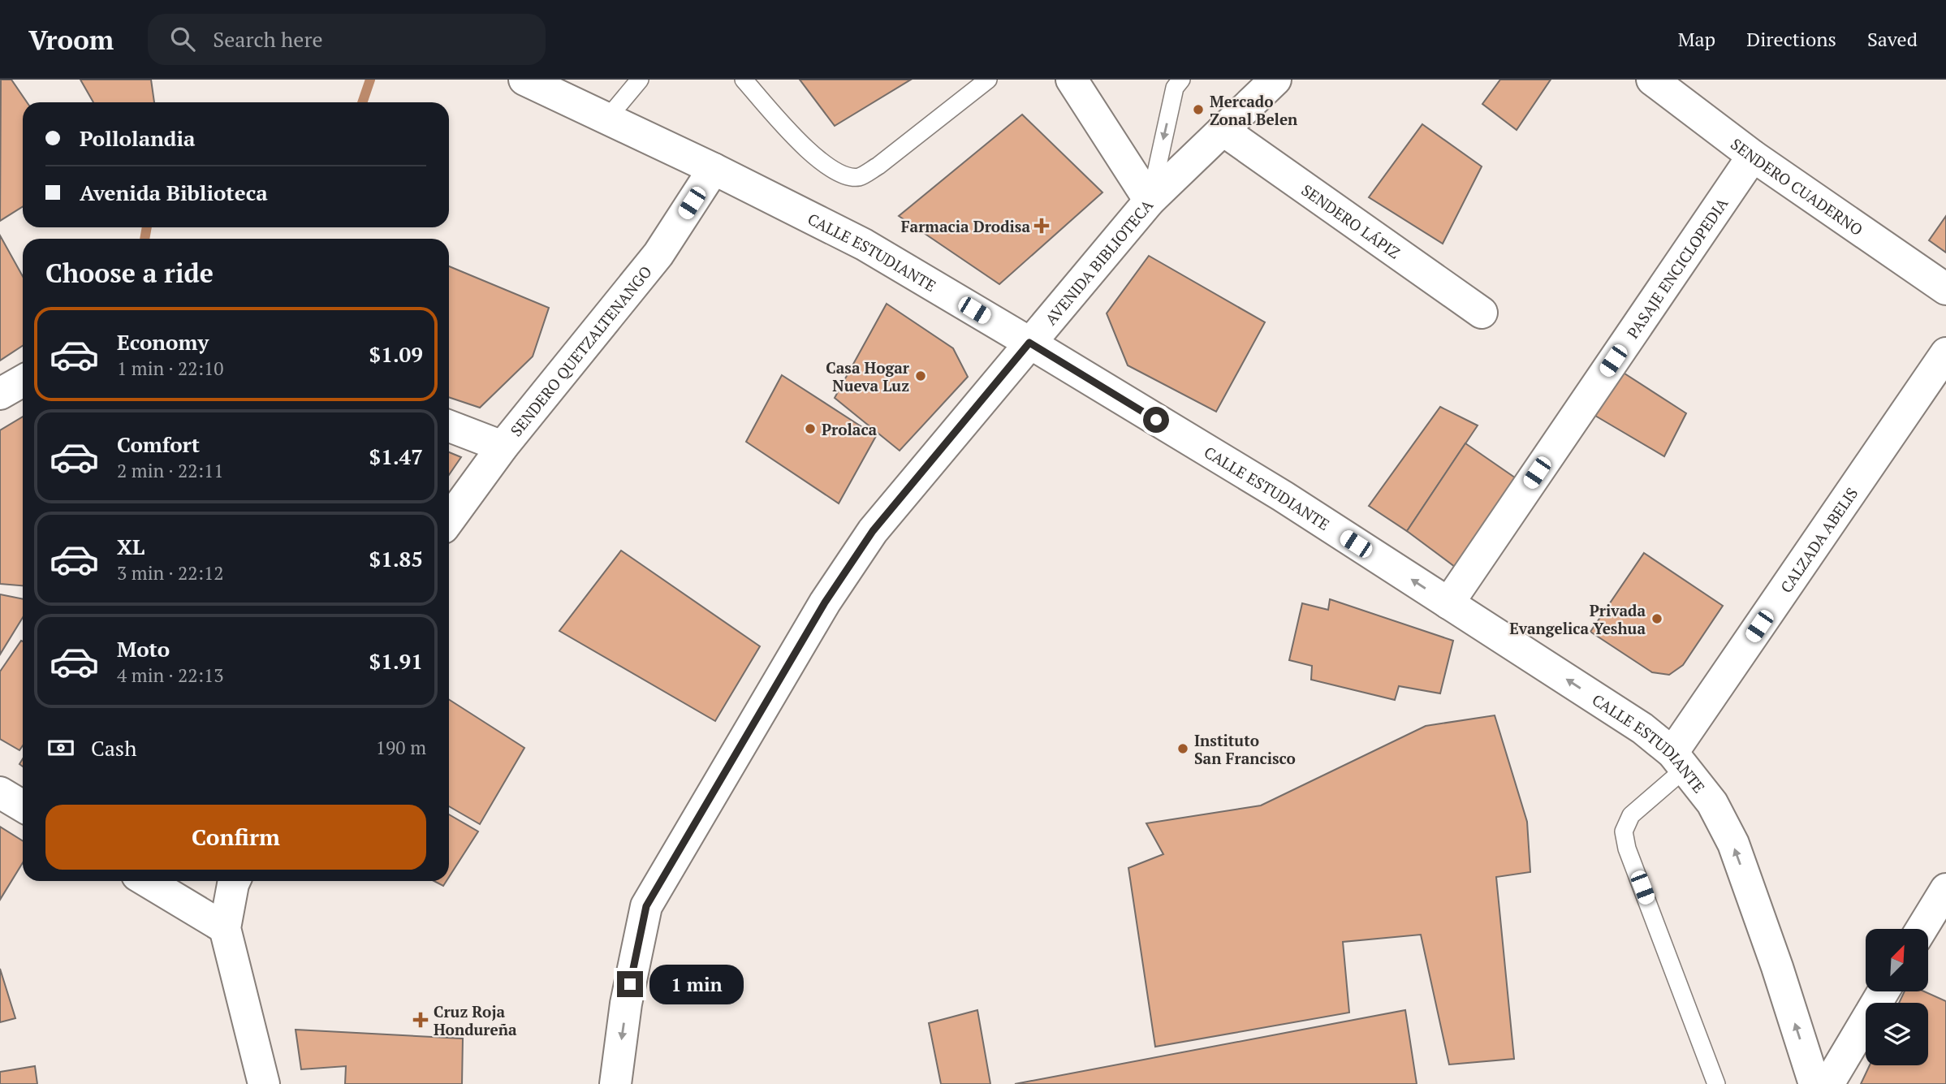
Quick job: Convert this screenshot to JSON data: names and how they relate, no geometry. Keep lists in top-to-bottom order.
{
  "streets": {
    "street": [
      "SENDERO CUADERNO",
      "SENDERO LÁPIZ",
      "CALLE ESTUDIANTE",
      "AVENIDA BIBLIOTECA",
      "PASAJE ENCICLOPEDIA",
      "SENDERO QUETZALTENANGO",
      "CALZADA ABELIS"
    ]
  },
  "crossings": [
    ["SENDERO CUADERNO", "PASAJE ENCICLOPEDIA"],
    ["SENDERO LÁPIZ", "AVENIDA BIBLIOTECA"],
    ["CALLE ESTUDIANTE", "AVENIDA BIBLIOTECA"],
    ["CALLE ESTUDIANTE", "PASAJE ENCICLOPEDIA"],
    ["CALLE ESTUDIANTE", "SENDERO QUETZALTENANGO"],
    ["CALLE ESTUDIANTE", "CALZADA ABELIS"]
  ],
  "one_way": ["CALLE ESTUDIANTE", "AVENIDA BIBLIOTECA"],
  "places": {
    "other": [
      "Mercado Zonal Belen",
      "Casa Hogar Nueva Luz",
      "Prolaca",
      "Privada Evangelica Yeshua",
      "Instituto San Francisco"
    ],
    "health": ["Farmacia Drodisa", "Cruz Roja Hondureña"]
  },
  "north": "top right",
  "page": {
    "header": "Vroom",
    "search": "Search here",
    "nav": ["Map", "Directions", "Saved"],
    "banner": ["Pollolandia", "Avenida Biblioteca"],
    "heading": "Choose a ride",
    "list": [
      {
        "name": "Economy",
        "note": "1 min · 22:10",
        "value": "$1.09"
      },
      {
        "name": "Comfort",
        "note": "2 min · 22:11",
        "value": "$1.47"
      },
      {
        "name": "XL",
        "note": "3 min · 22:12",
        "value": "$1.85"
      },
      {
        "name": "Moto",
        "note": "4 min · 22:13",
        "value": "$1.91"
      }
    ],
    "pay": ["Cash", "190 m"],
    "buttons": "Confirm",
    "bubble": "1 min"
  }
}
